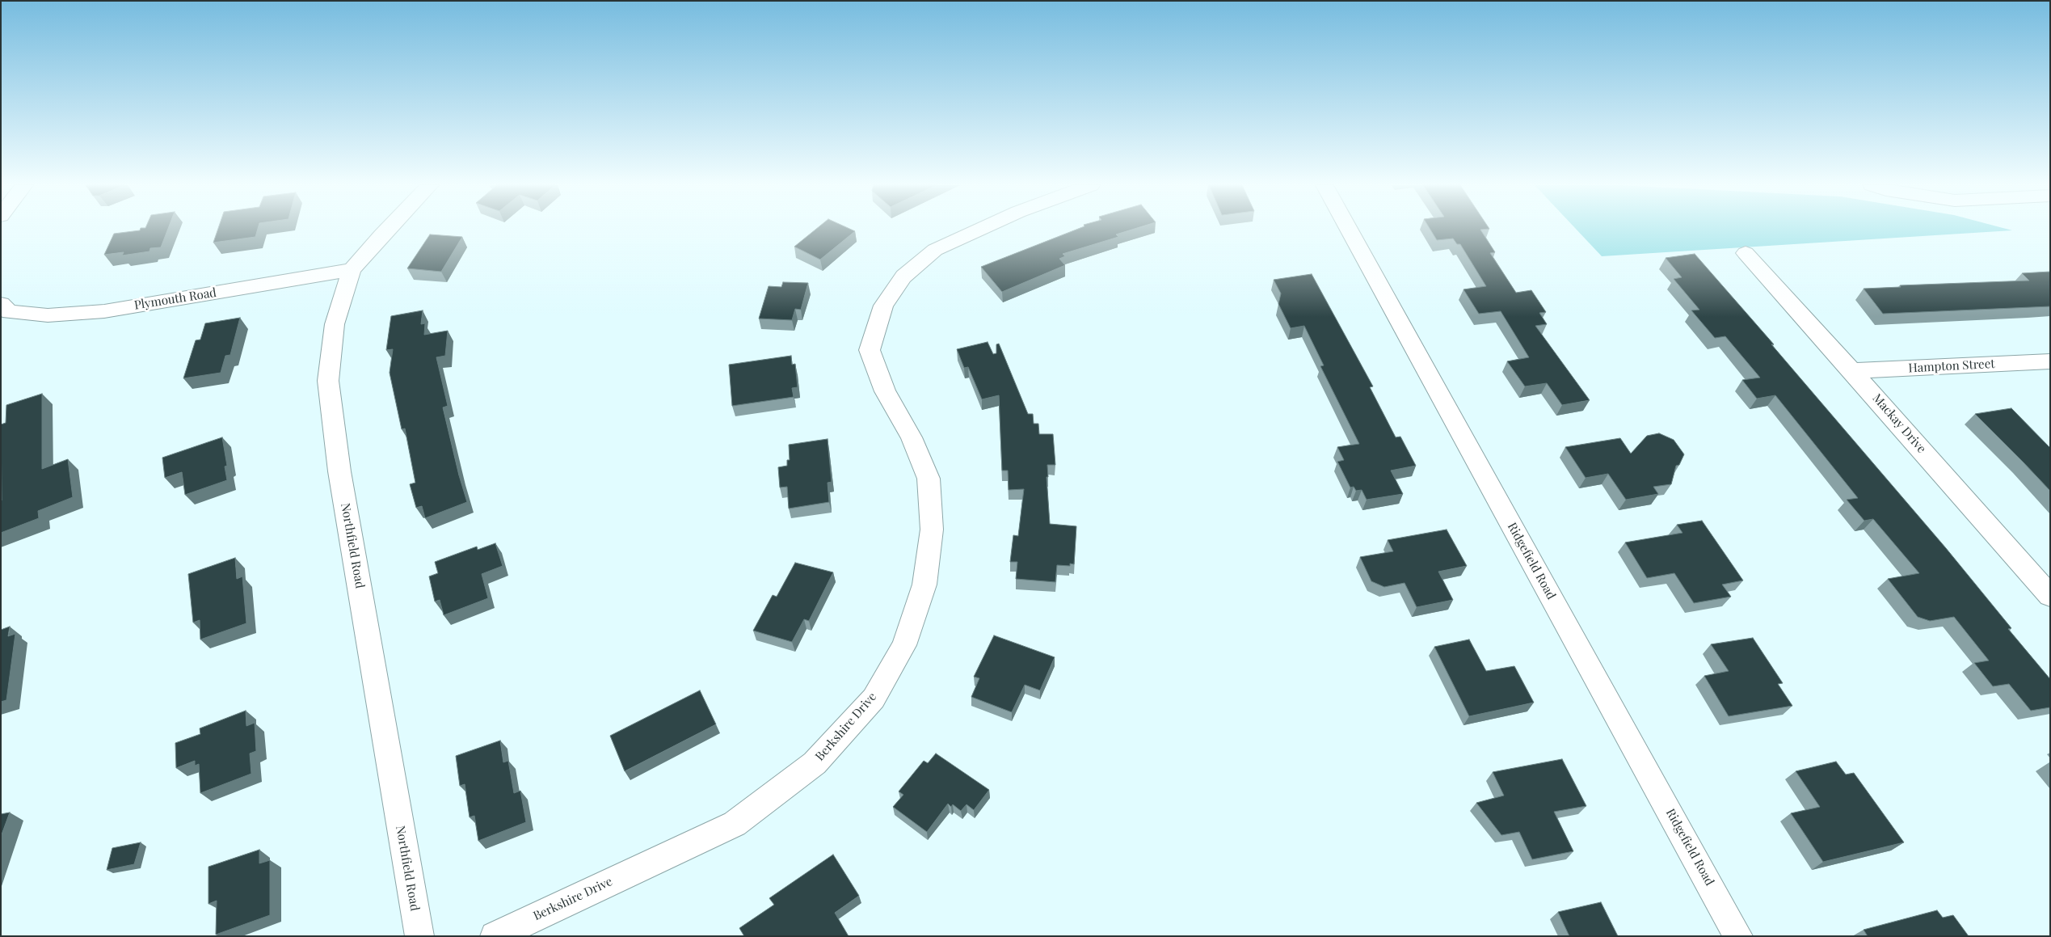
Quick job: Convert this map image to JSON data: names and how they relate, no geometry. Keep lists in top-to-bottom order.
{
  "streets": {
    "street": [
      "Plymouth Road",
      "Hampton Street",
      "Mackay Drive",
      "Northfield Road",
      "Ridgefield Road",
      "Berkshire Drive"
    ]
  },
  "crossings": [
    ["Plymouth Road", "Northfield Road"],
    ["Hampton Street", "Mackay Drive"]
  ]
}
